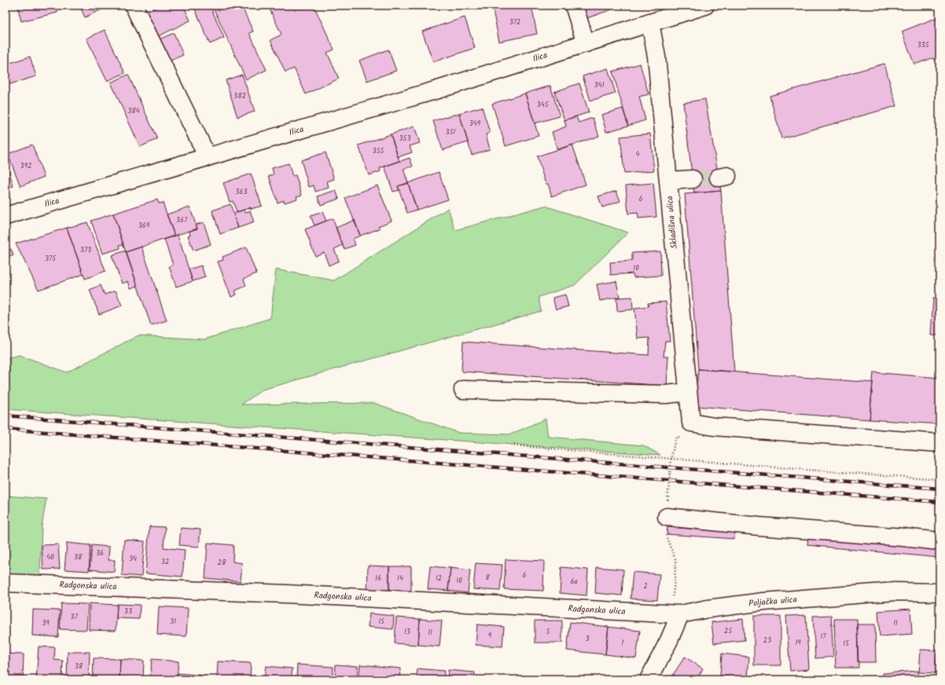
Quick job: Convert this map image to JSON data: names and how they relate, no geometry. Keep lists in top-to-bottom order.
{
  "streets": {
    "street": [
      "Ilica",
      "Skladišna ulica",
      "Radgonska ulica",
      "Poljačka ulica"
    ]
  },
  "crossings": [
    ["Ilica", "Skladišna ulica"],
    ["Radgonska ulica", "Poljačka ulica"]
  ],
  "house_numbers": [
    "372",
    "335",
    "341",
    "382",
    "345",
    "384",
    "349",
    "351",
    "353",
    "355",
    "4",
    "392",
    "363",
    "6",
    "367",
    "369",
    "373",
    "375",
    "10",
    "36",
    "40",
    "38",
    "34",
    "32",
    "28",
    "6",
    "8",
    "16",
    "14",
    "12",
    "10",
    "6a",
    "2",
    "33",
    "37",
    "31",
    "15",
    "39",
    "11",
    "25",
    "13",
    "5",
    "11",
    "9",
    "17",
    "3",
    "23",
    "1",
    "19",
    "15",
    "38"
  ]
}
